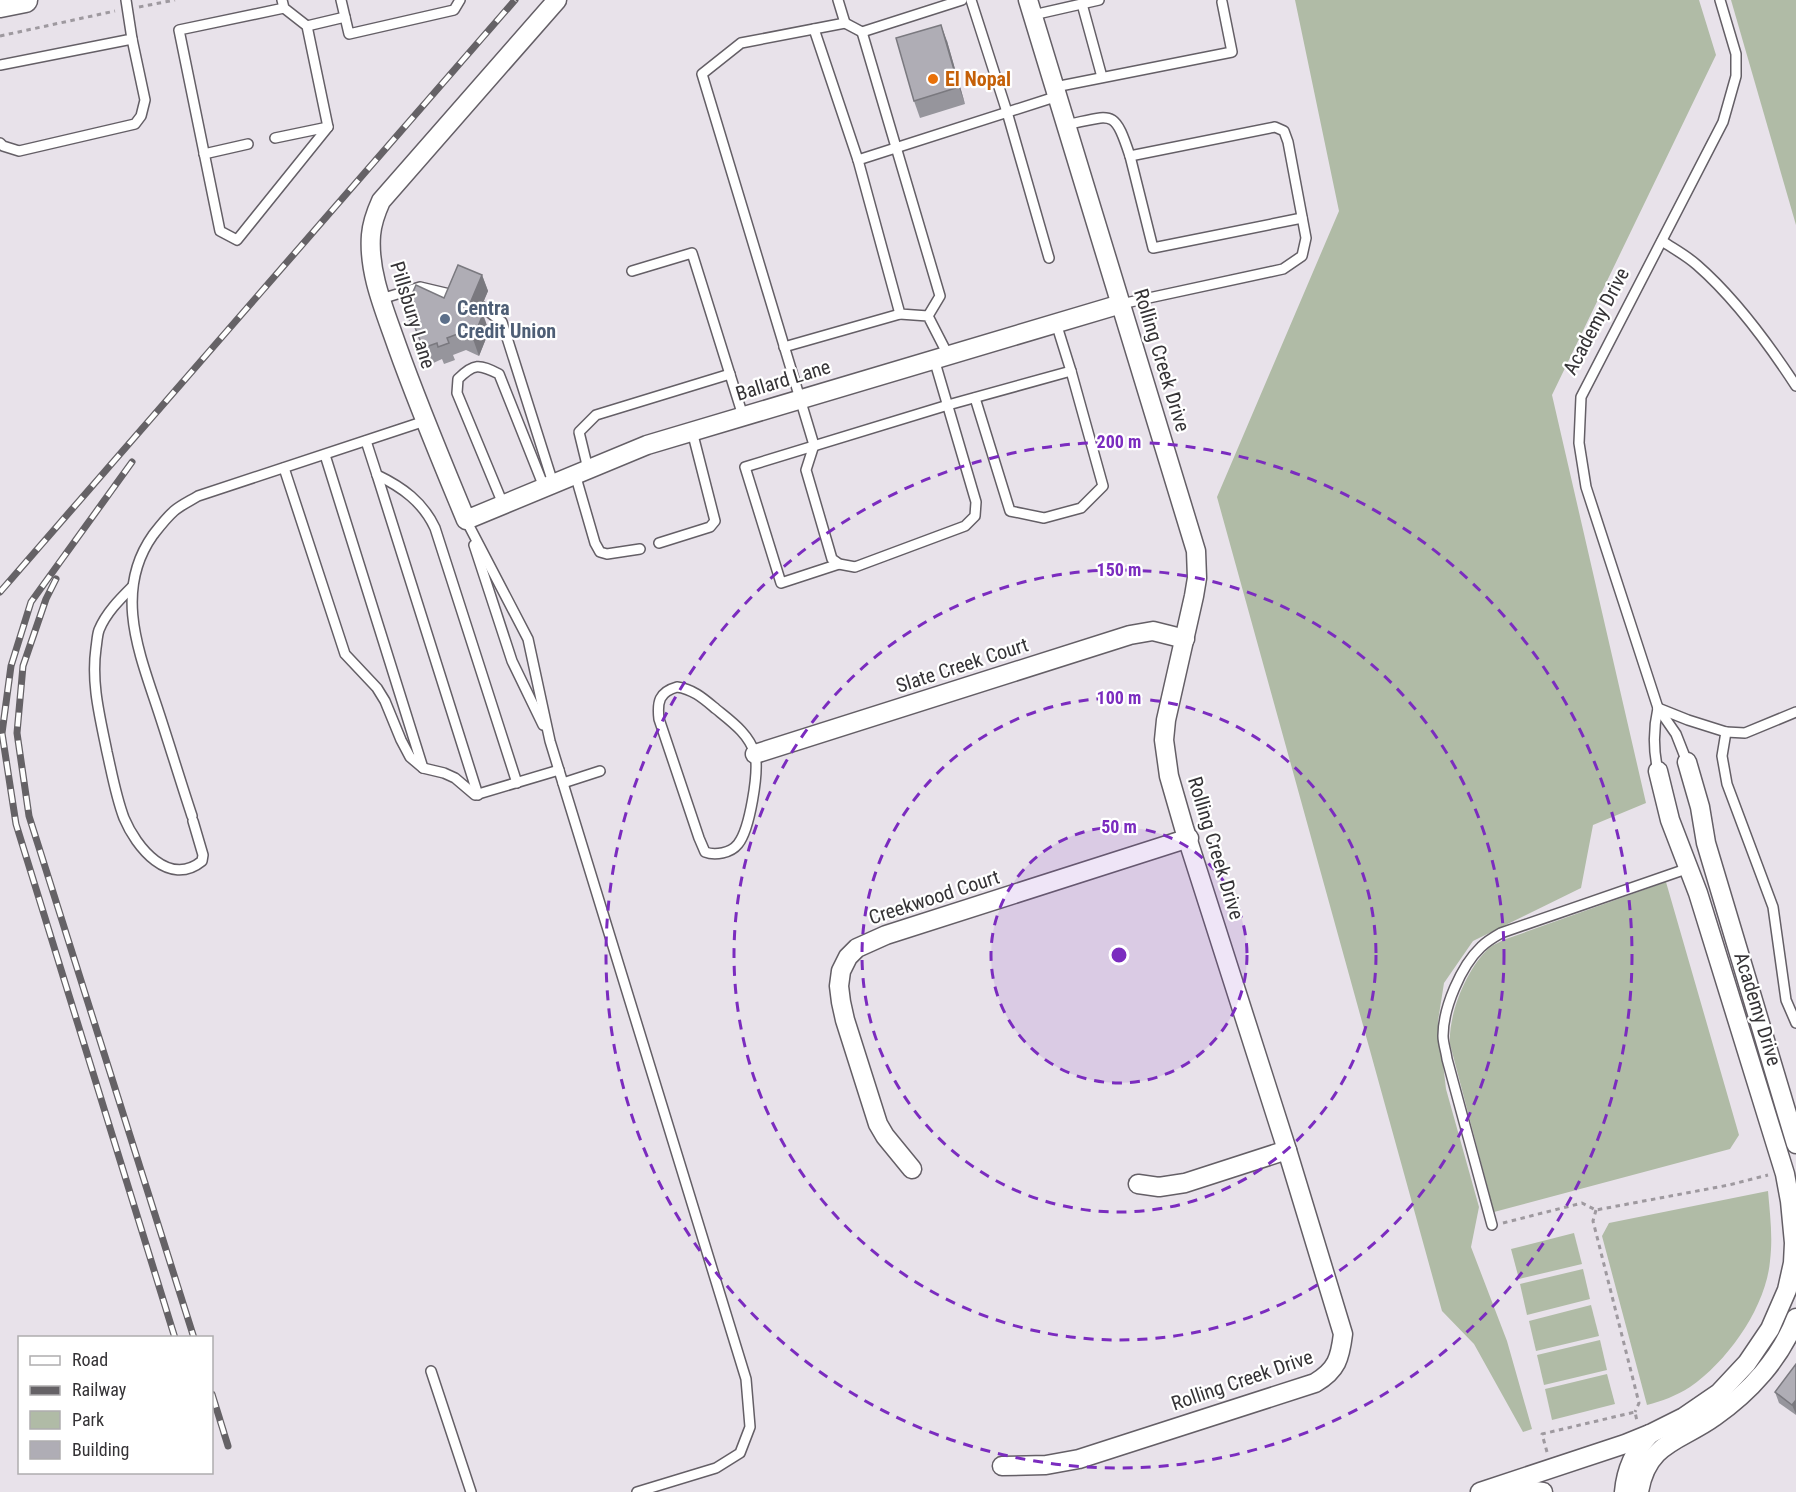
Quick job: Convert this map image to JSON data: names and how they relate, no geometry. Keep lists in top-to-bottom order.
{
  "streets": {
    "street": [
      "Pillsbury Lane",
      "Academy Drive",
      "Rolling Creek Drive",
      "Ballard Lane",
      "Slate Creek Court",
      "Creekwood Court"
    ]
  },
  "crossings": [
    ["Pillsbury Lane", "Ballard Lane"],
    ["Rolling Creek Drive", "Ballard Lane"],
    ["Rolling Creek Drive", "Slate Creek Court"],
    ["Rolling Creek Drive", "Creekwood Court"]
  ],
  "places": ["El Nopal", "Centra Credit Union"],
  "legend": [
    "Road",
    "Railway",
    "Park",
    "Building"
  ],
  "rings": [
    "200 m",
    "150 m",
    "100 m",
    "50 m"
  ]
}
